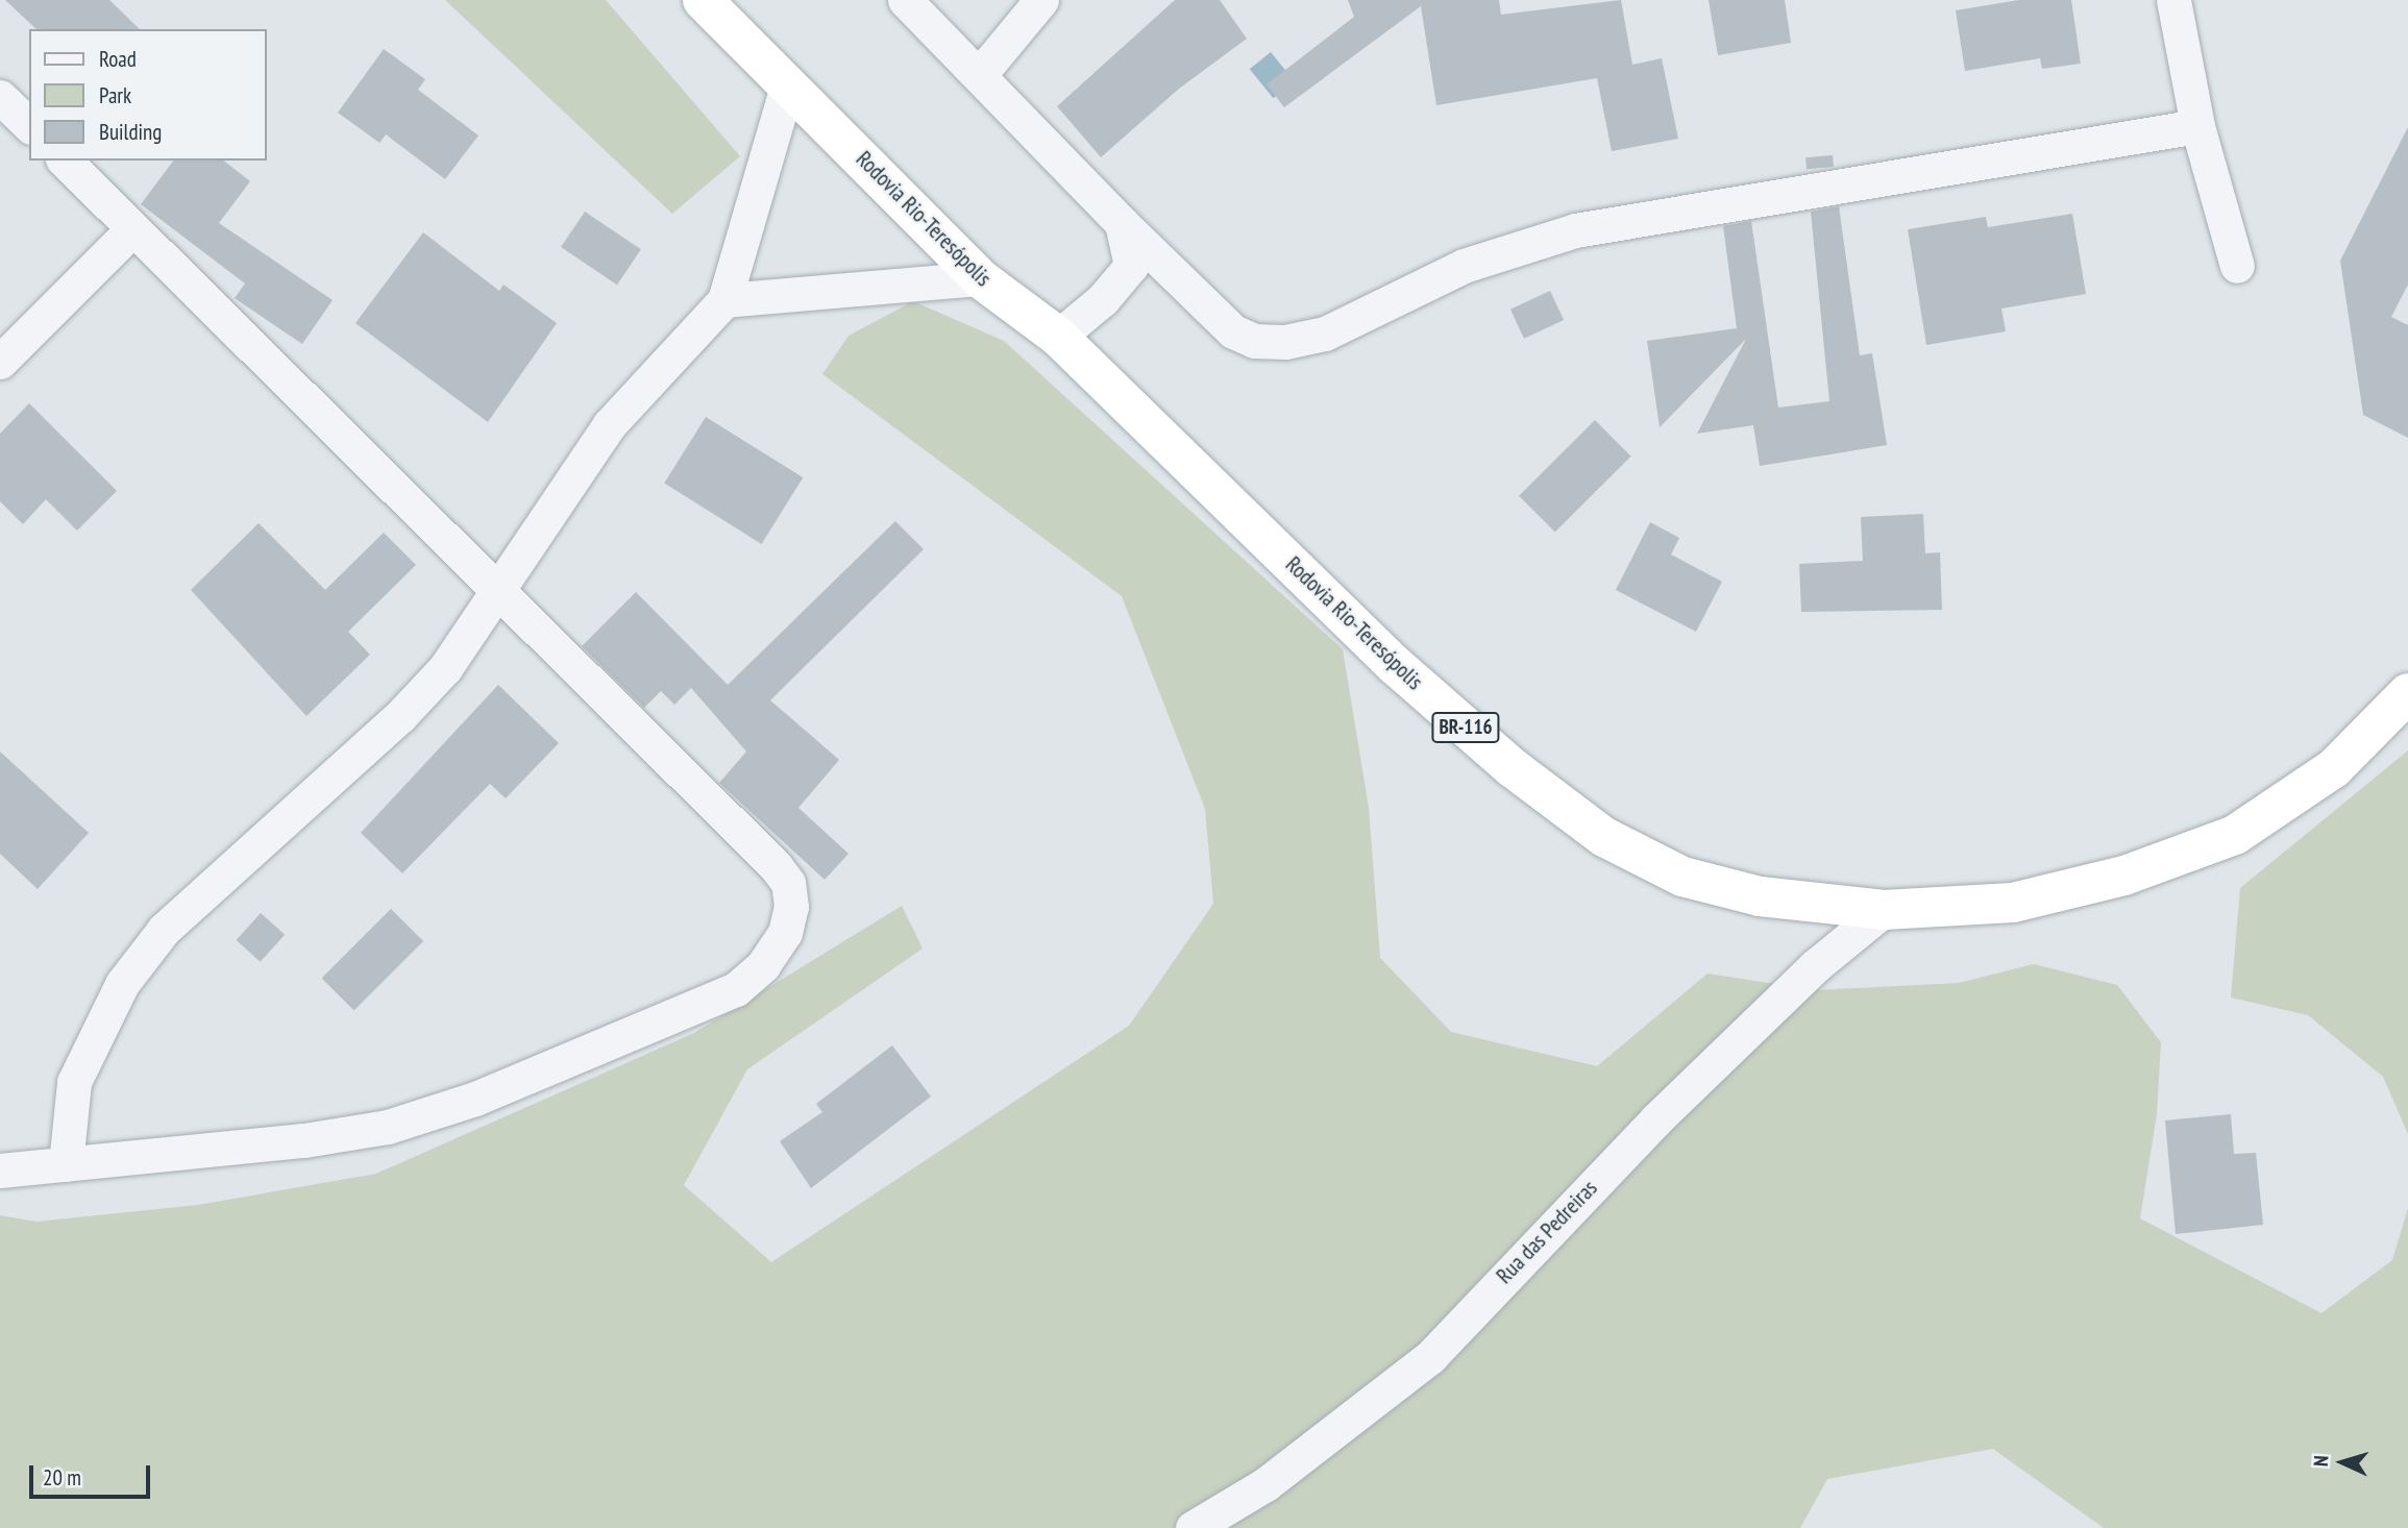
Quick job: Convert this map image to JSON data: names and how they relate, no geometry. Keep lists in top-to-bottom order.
{
  "streets": {
    "highway": ["Rodovia Rio-Teresópolis", "BR-116"],
    "street": ["Rua das Pedreiras"]
  },
  "crossings": [
    ["Rodovia Rio-Teresópolis", "Rua das Pedreiras"]
  ],
  "legend": ["Road", "Park", "Building"],
  "scale_bar": "20 m",
  "north": "left"
}
